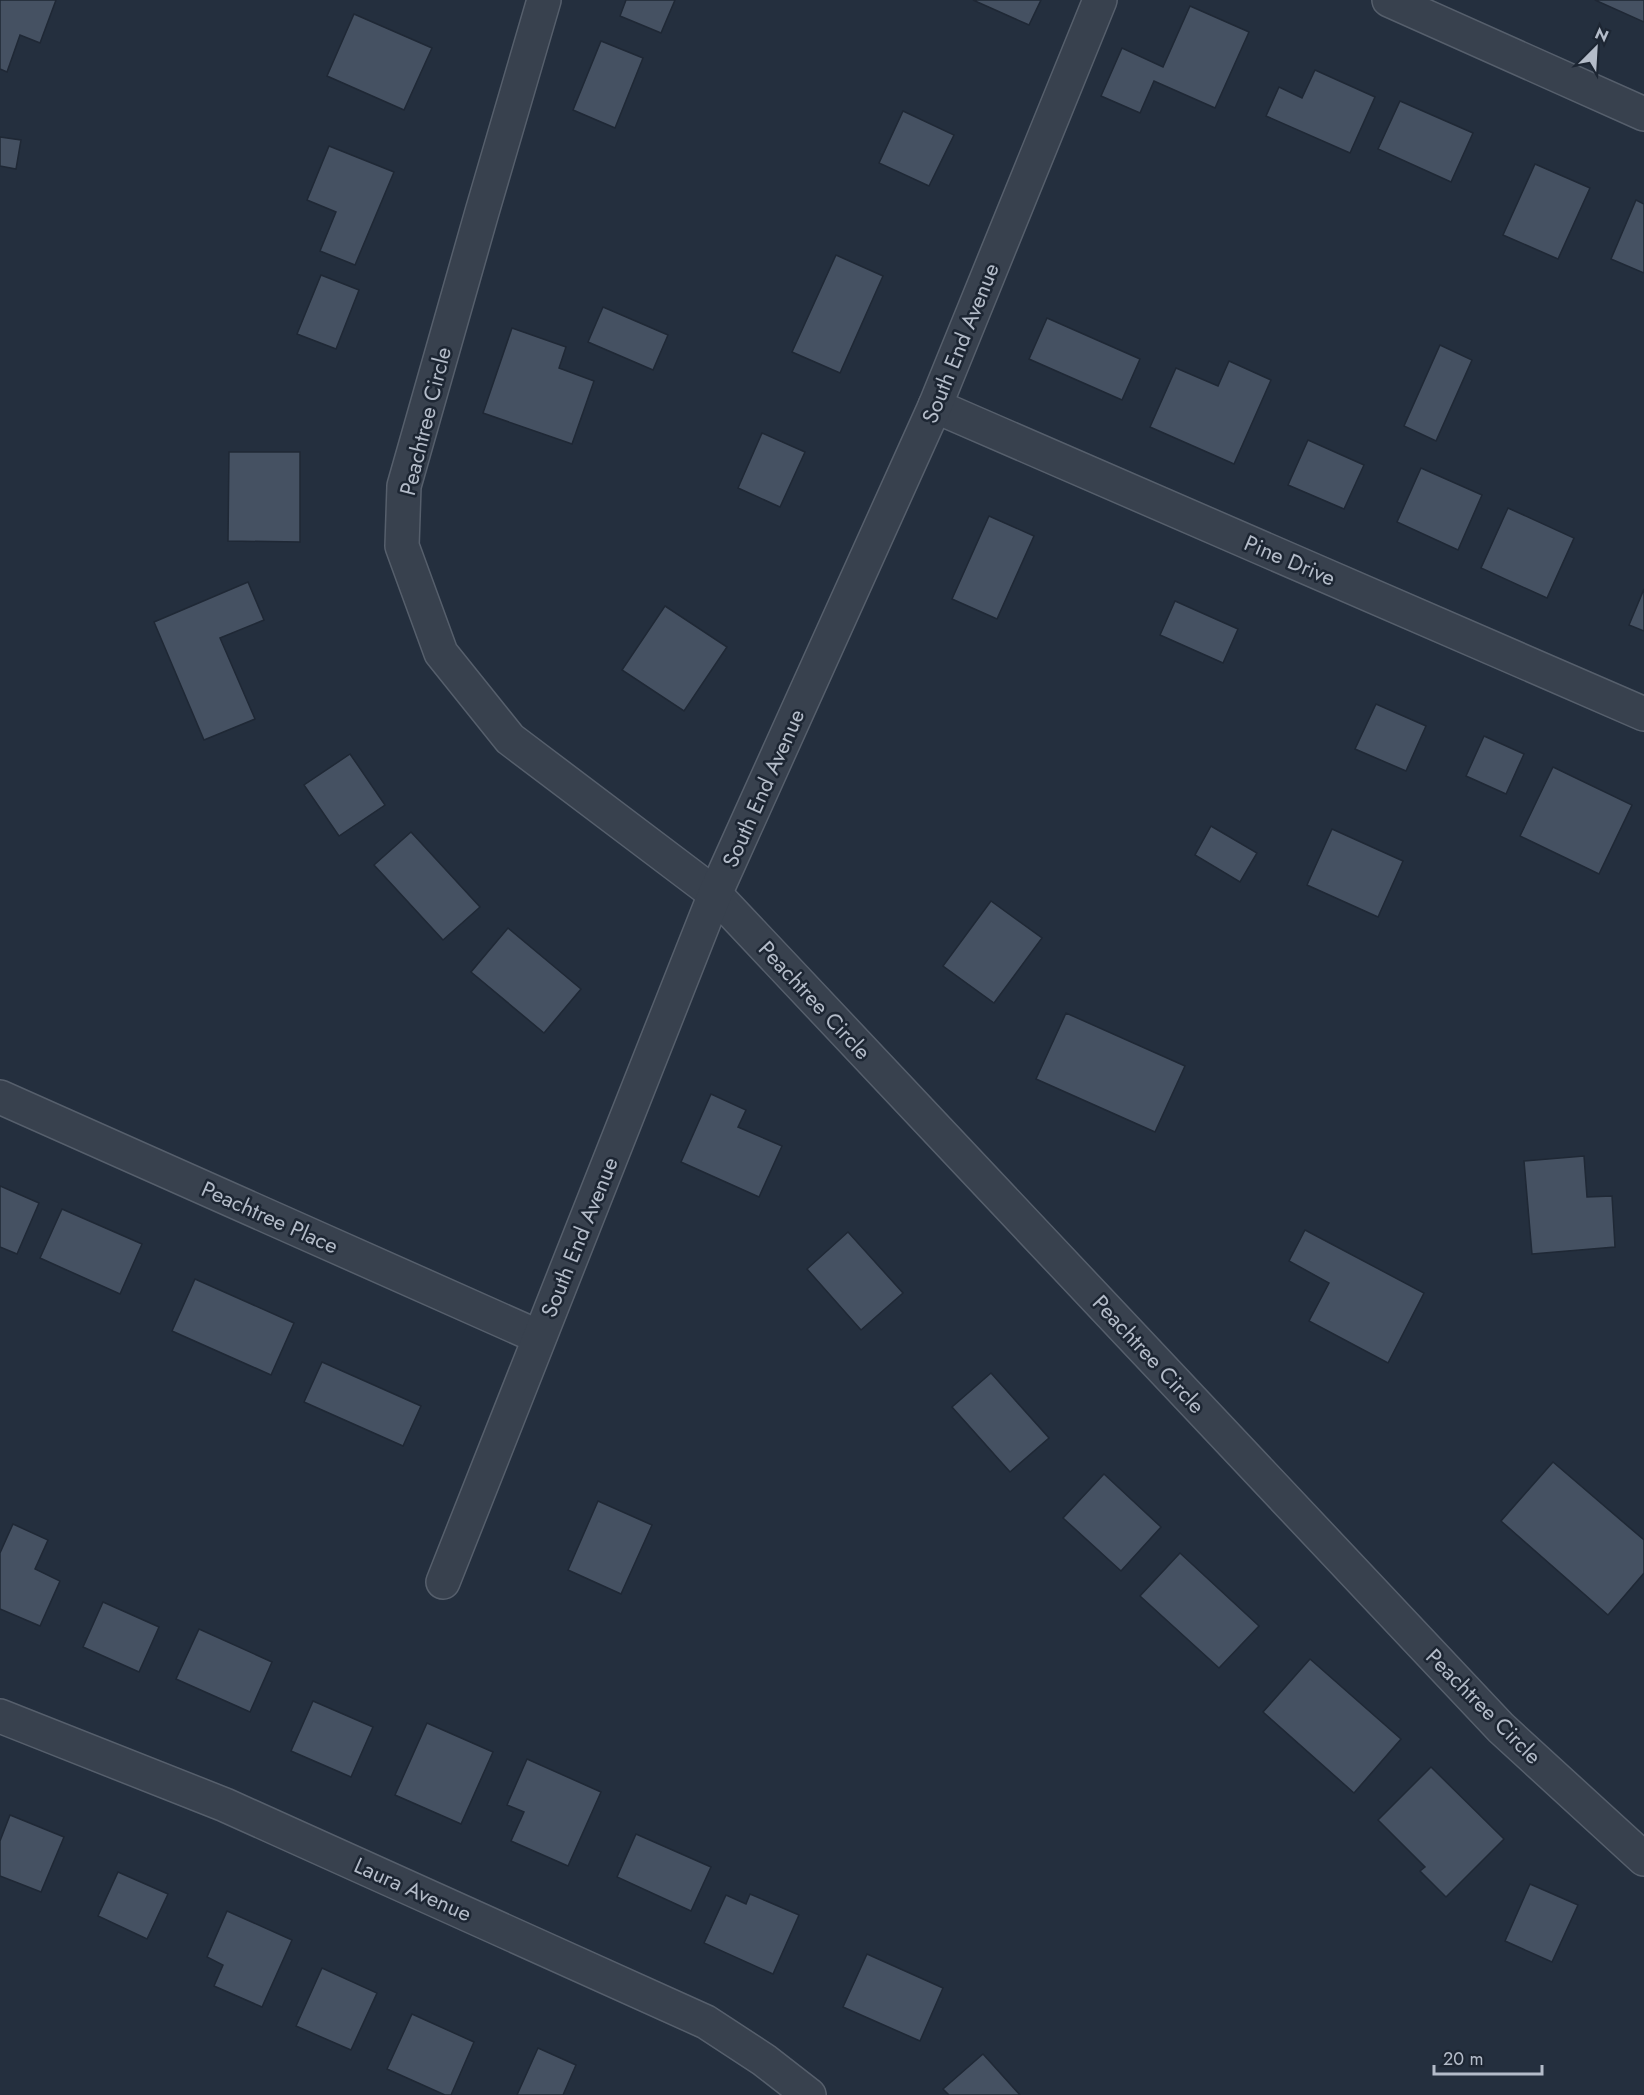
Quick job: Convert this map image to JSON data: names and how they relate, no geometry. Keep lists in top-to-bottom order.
{
  "streets": {
    "street": [
      "South End Avenue",
      "Peachtree Circle",
      "Pine Drive",
      "Peachtree Place",
      "Laura Avenue"
    ]
  },
  "crossings": [
    ["South End Avenue", "Peachtree Circle"],
    ["South End Avenue", "Pine Drive"],
    ["South End Avenue", "Peachtree Place"]
  ],
  "scale_bar": "20 m",
  "north": "top right"
}
